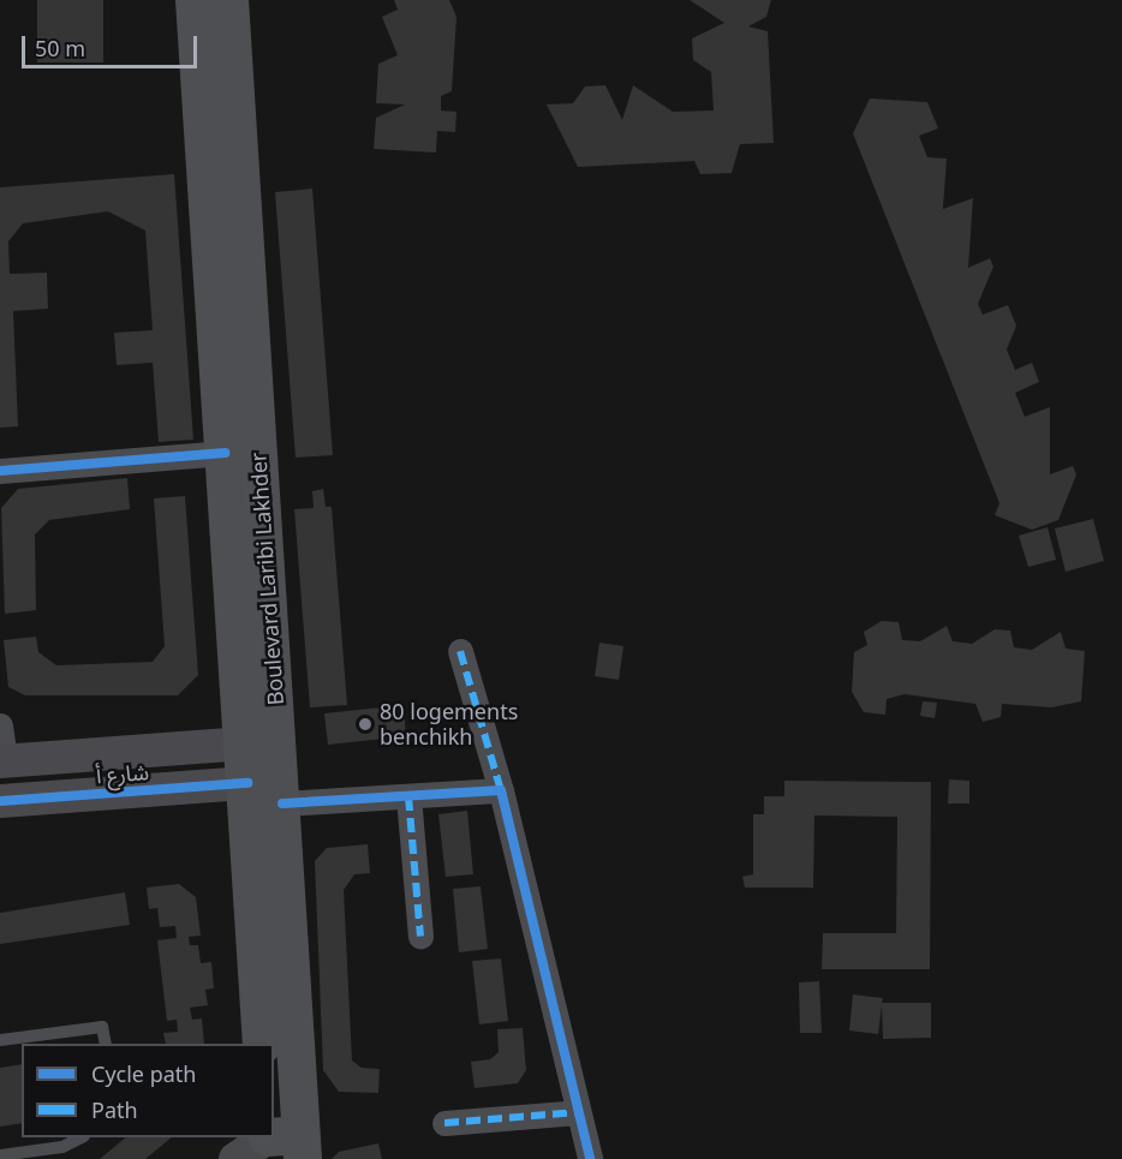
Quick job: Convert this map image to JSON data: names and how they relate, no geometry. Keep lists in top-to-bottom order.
{
  "streets": {
    "main road": ["Boulevard Laribi Lakhder"],
    "street": ["شارع أ"]
  },
  "crossings": [
    ["Boulevard Laribi Lakhder", "شارع أ"]
  ],
  "places": ["80 logements benchikh"],
  "legend": ["Cycle path", "Path"],
  "scale_bar": "50 m"
}
